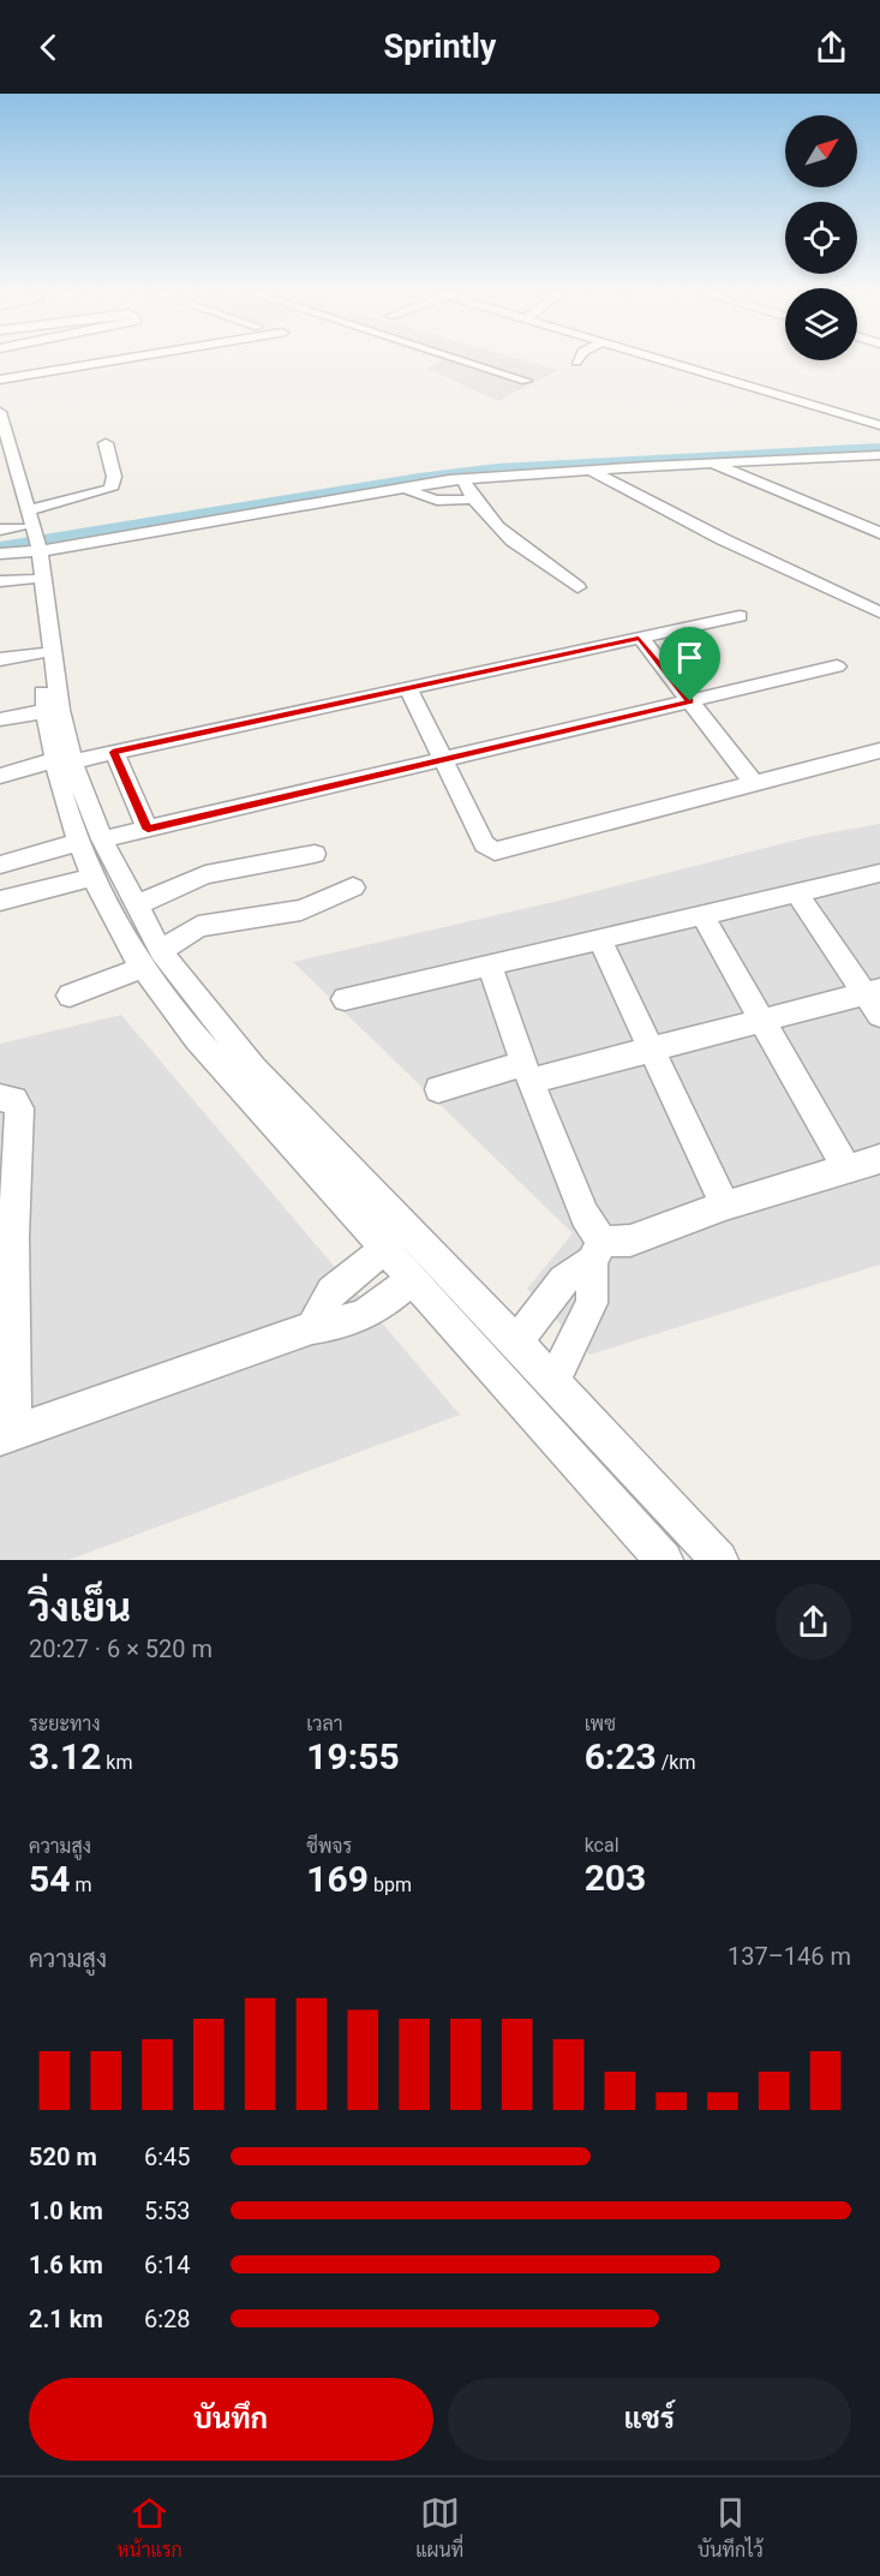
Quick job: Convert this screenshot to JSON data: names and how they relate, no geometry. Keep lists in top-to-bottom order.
{
  "north": "top right",
  "page": {
    "header": "Sprintly",
    "heading": ["วิ่งเย็น", "20:27 · 6 × 520 m"],
    "stats": [
      ["ระยะทาง", "3.12 km"],
      ["เวลา", "19:55"],
      ["เพซ", "6:23 /km"],
      ["ความสูง", "54 m"],
      ["ชีพจร", "169 bpm"],
      ["kcal", "203"]
    ],
    "chart": ["ความสูง", "137–146 m"],
    "list": [
      {
        "name": "520 m",
        "note": "6:45"
      },
      {
        "name": "1.0 km",
        "note": "5:53"
      },
      {
        "name": "1.6 km",
        "note": "6:14"
      },
      {
        "name": "2.1 km",
        "note": "6:28"
      }
    ],
    "buttons": ["บันทึก", "แชร์"],
    "tabs": ["หน้าแรก", "แผนที่", "บันทึกไว้"]
  }
}
